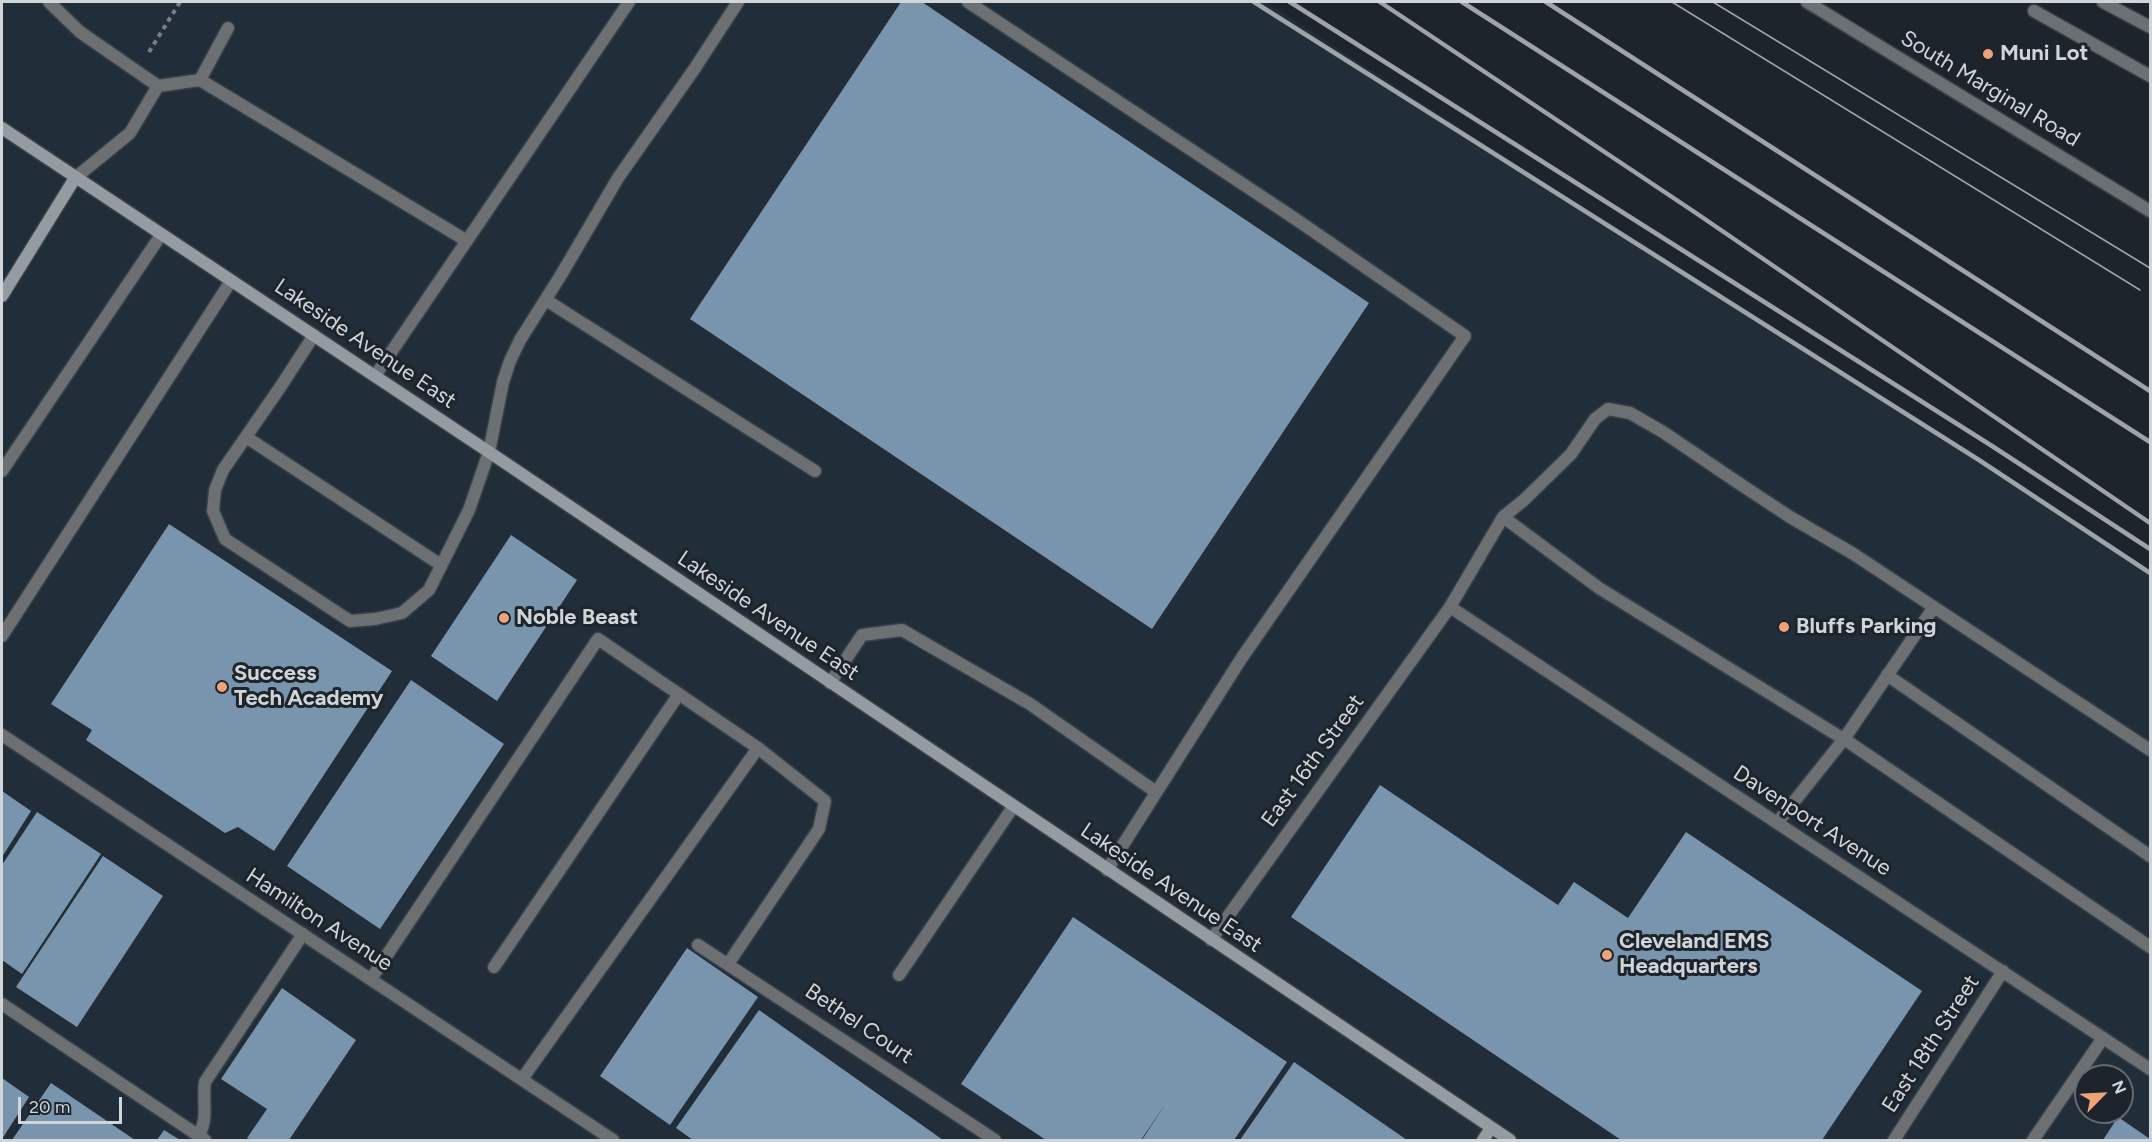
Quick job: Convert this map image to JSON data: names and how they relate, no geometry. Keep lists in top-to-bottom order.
{
  "streets": {
    "street": [
      "South Marginal Road",
      "Lakeside Avenue East",
      "East 16th Street",
      "Davenport Avenue",
      "Hamilton Avenue",
      "Bethel Court",
      "East 18th Street"
    ]
  },
  "crossings": [
    ["Lakeside Avenue East", "East 16th Street"],
    ["East 16th Street", "Davenport Avenue"],
    ["Davenport Avenue", "East 18th Street"]
  ],
  "places": [
    "Muni Lot",
    "Noble Beast",
    "Bluffs Parking",
    "Success Tech Academy",
    "Cleveland EMS Headquarters"
  ],
  "scale_bar": "20 m",
  "north": "top right"
}
